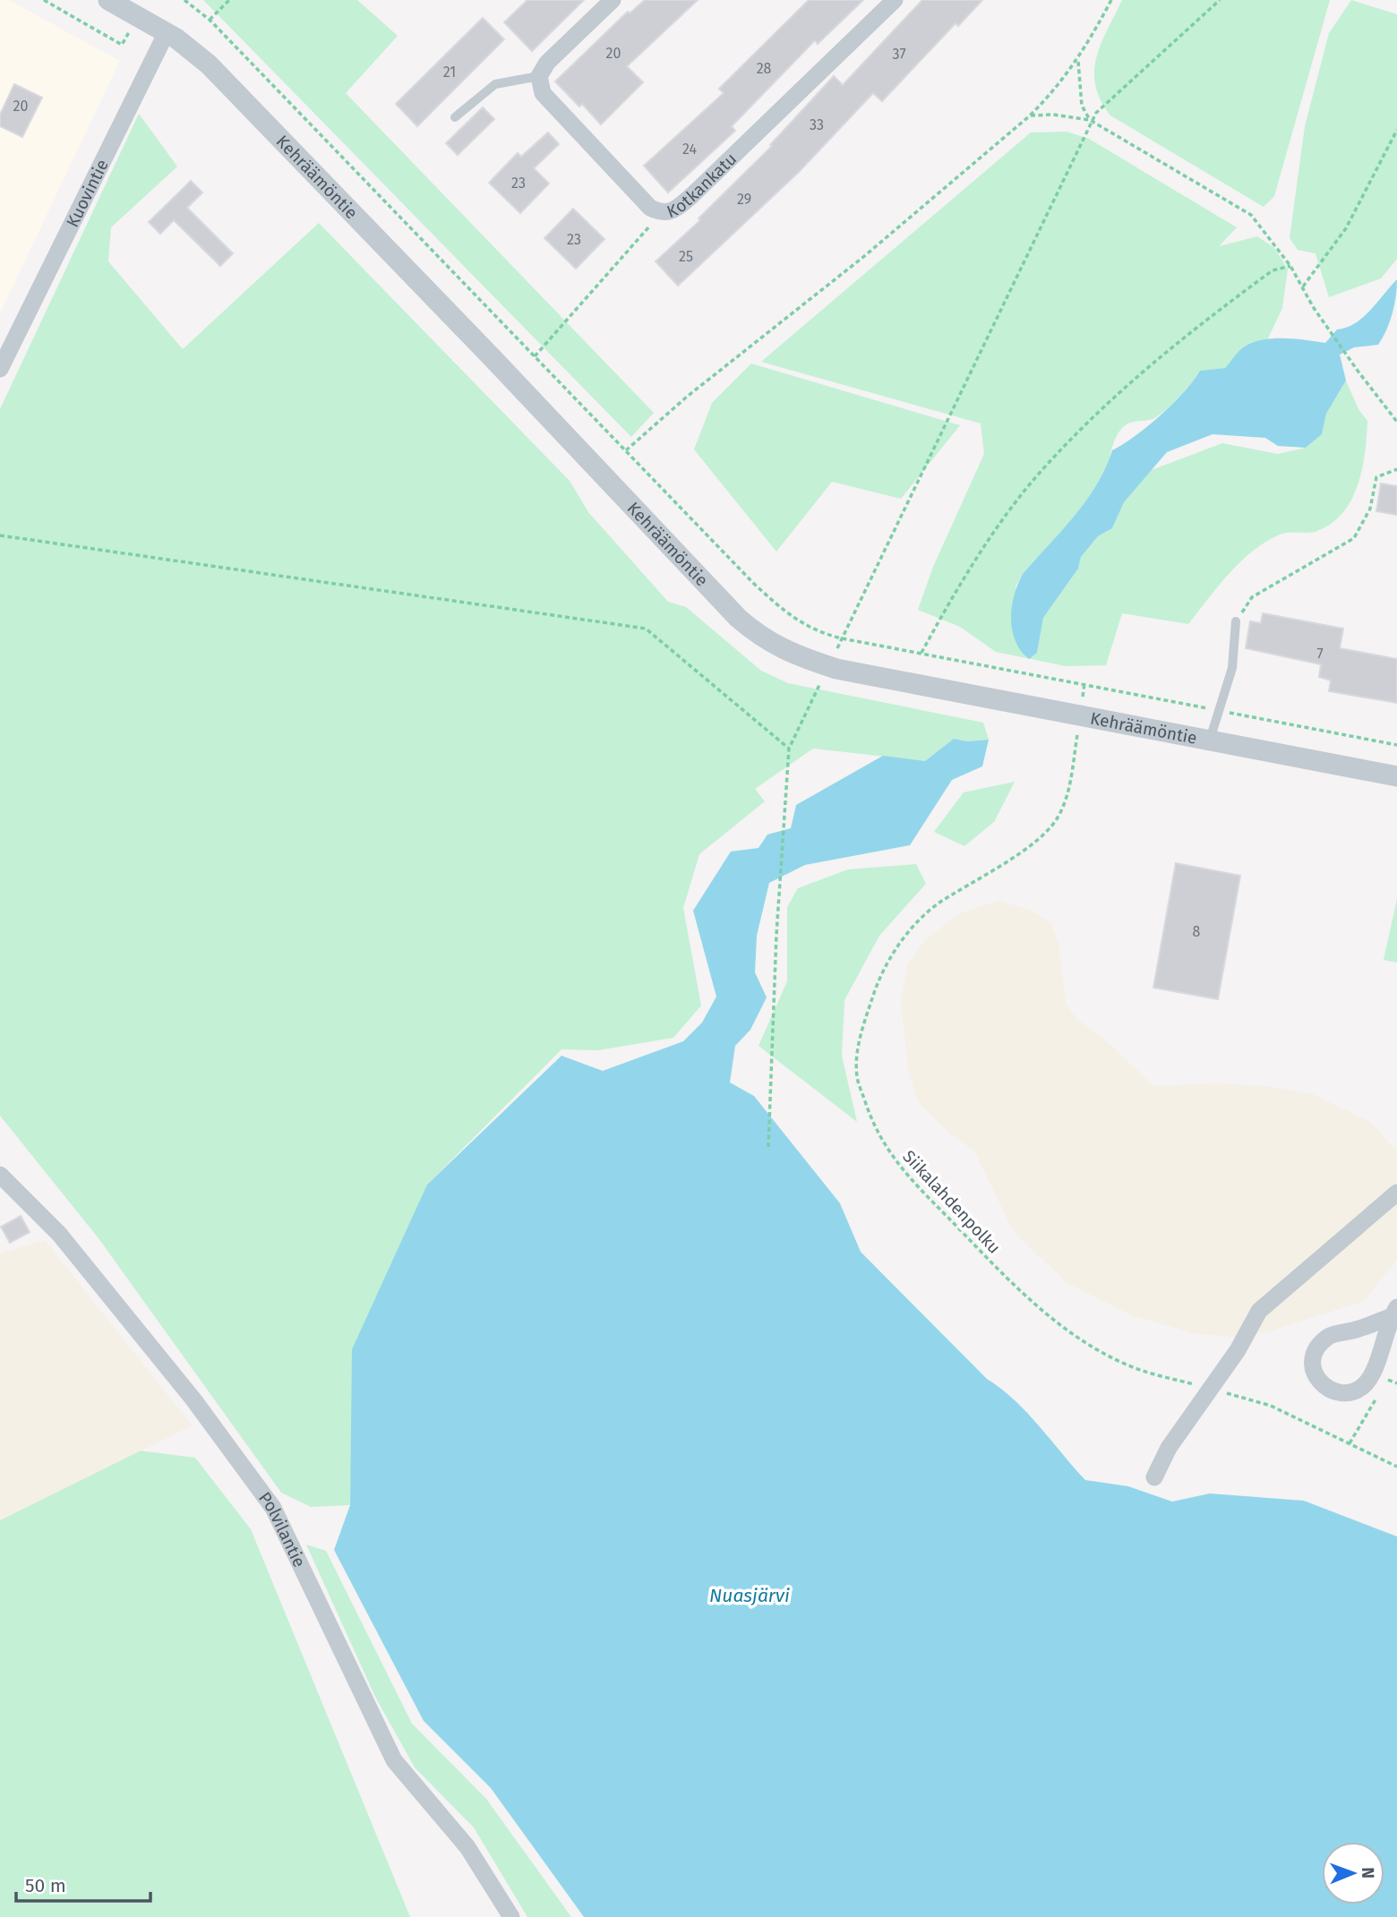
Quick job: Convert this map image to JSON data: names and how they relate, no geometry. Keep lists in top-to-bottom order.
{
  "streets": {
    "street": [
      "Kehräämöntie",
      "Kotkankatu",
      "Kuovintie",
      "Polvilantie"
    ],
    "path": ["Siikalahdenpolku"]
  },
  "crossings": [
    ["Kehräämöntie", "Kuovintie"],
    ["Kehräämöntie", "Siikalahdenpolku"]
  ],
  "water": ["Nuasjärvi"],
  "house_numbers": [
    "20",
    "37",
    "28",
    "21",
    "20",
    "33",
    "24",
    "23",
    "29",
    "23",
    "25",
    "7",
    "8"
  ],
  "scale_bar": "50 m",
  "north": "right"
}
